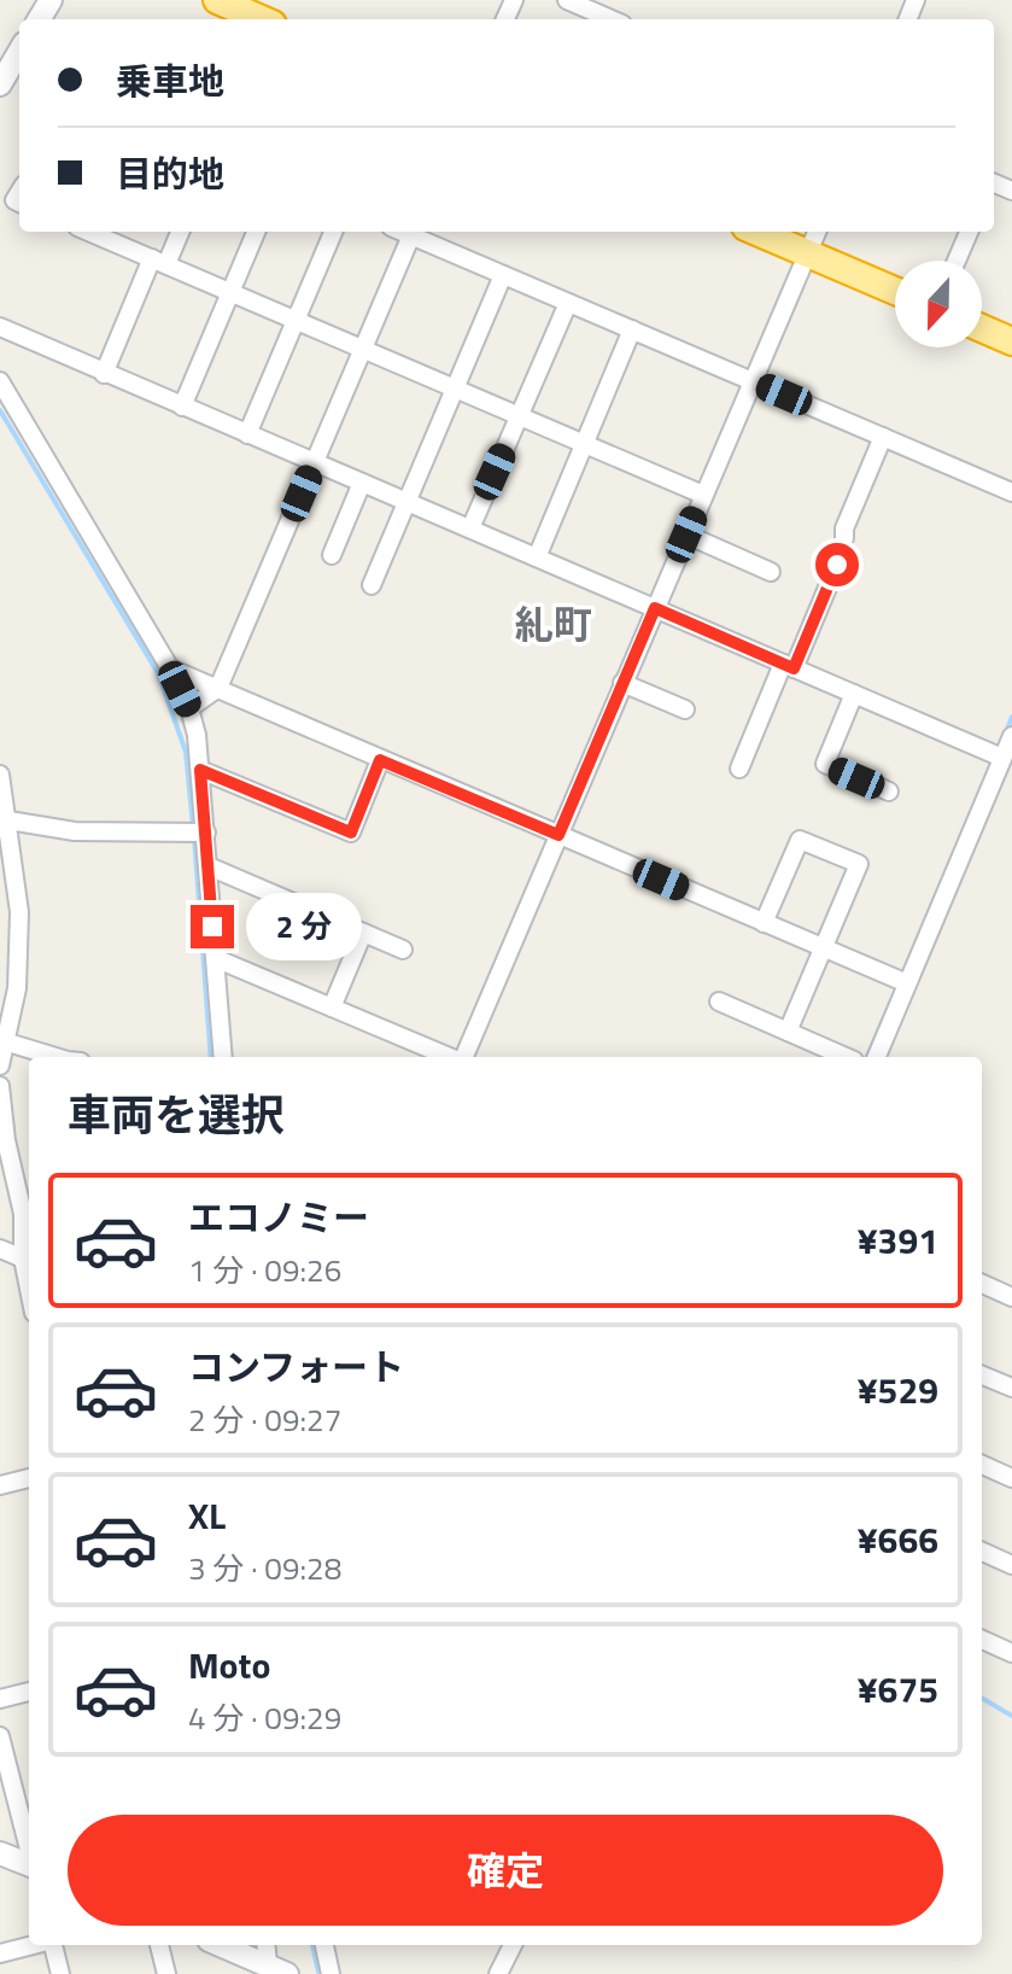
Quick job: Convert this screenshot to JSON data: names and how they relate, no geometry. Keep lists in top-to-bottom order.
{
  "districts": ["糺町"],
  "north": "bottom",
  "page": {
    "banner": ["乗車地", "目的地"],
    "bubble": "2 分",
    "heading": "車両を選択",
    "list": [
      {
        "name": "エコノミー",
        "note": "1 分 · 09:26",
        "value": "¥391"
      },
      {
        "name": "コンフォート",
        "note": "2 分 · 09:27",
        "value": "¥529"
      },
      {
        "name": "XL",
        "note": "3 分 · 09:28",
        "value": "¥666"
      },
      {
        "name": "Moto",
        "note": "4 分 · 09:29",
        "value": "¥675"
      }
    ],
    "buttons": "確定"
  }
}
